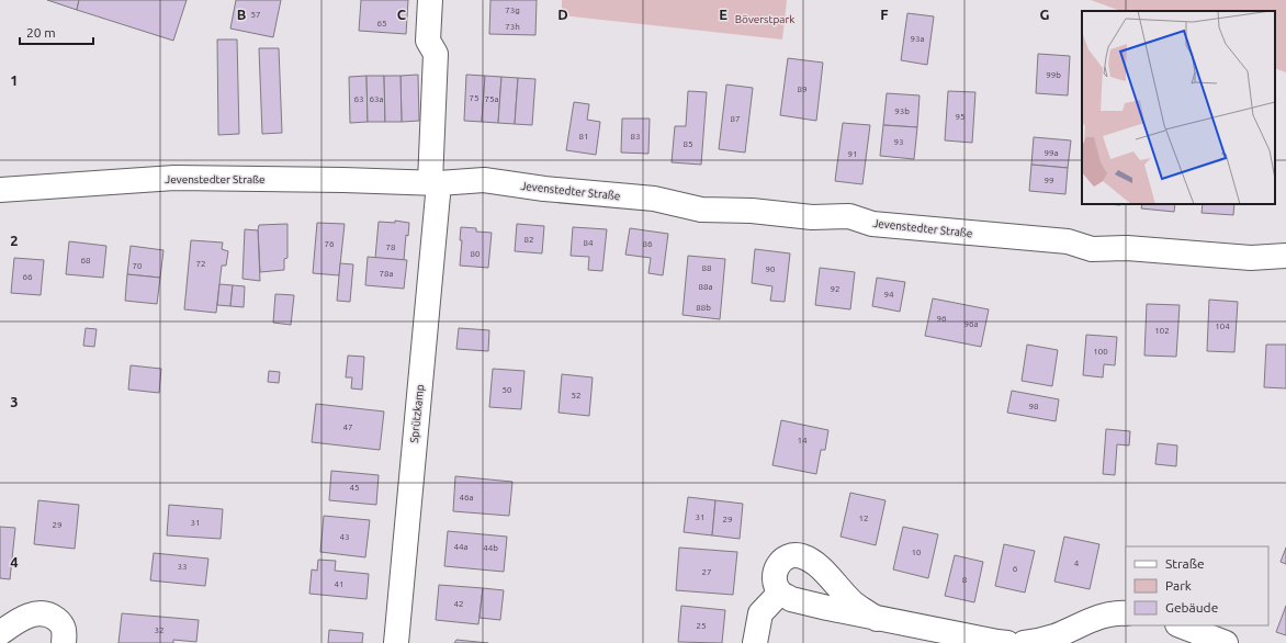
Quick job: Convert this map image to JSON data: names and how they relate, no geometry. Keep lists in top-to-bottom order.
{
  "streets": {
    "street": ["Jevenstedter Straße", "Sprützkamp"]
  },
  "crossings": [
    ["Jevenstedter Straße", "Sprützkamp"]
  ],
  "parks": ["Böverstpark"],
  "house_numbers": [
    "73g",
    "57",
    "65",
    "73h",
    "93a",
    "99b",
    "89",
    "75",
    "63",
    "63a",
    "75a",
    "93b",
    "95",
    "87",
    "81",
    "83",
    "93",
    "85",
    "99a",
    "91",
    "99",
    "82",
    "84",
    "76",
    "86",
    "78",
    "80",
    "68",
    "72",
    "70",
    "88",
    "90",
    "78a",
    "66",
    "88a",
    "92",
    "94",
    "88b",
    "96",
    "96a",
    "104",
    "102",
    "100",
    "50",
    "52",
    "98",
    "47",
    "14",
    "45",
    "46a",
    "31",
    "12",
    "29",
    "31",
    "29",
    "43",
    "44a",
    "44b",
    "10",
    "4",
    "33",
    "6",
    "27",
    "8",
    "41",
    "42",
    "25",
    "32"
  ],
  "legend": ["Straße", "Park", "Gebäude"],
  "scale_bar": "20 m",
  "grid": {
    "columns": [
      "B",
      "C",
      "D",
      "E",
      "F",
      "G"
    ],
    "rows": [
      "1",
      "2",
      "3",
      "4"
    ]
  }
}
